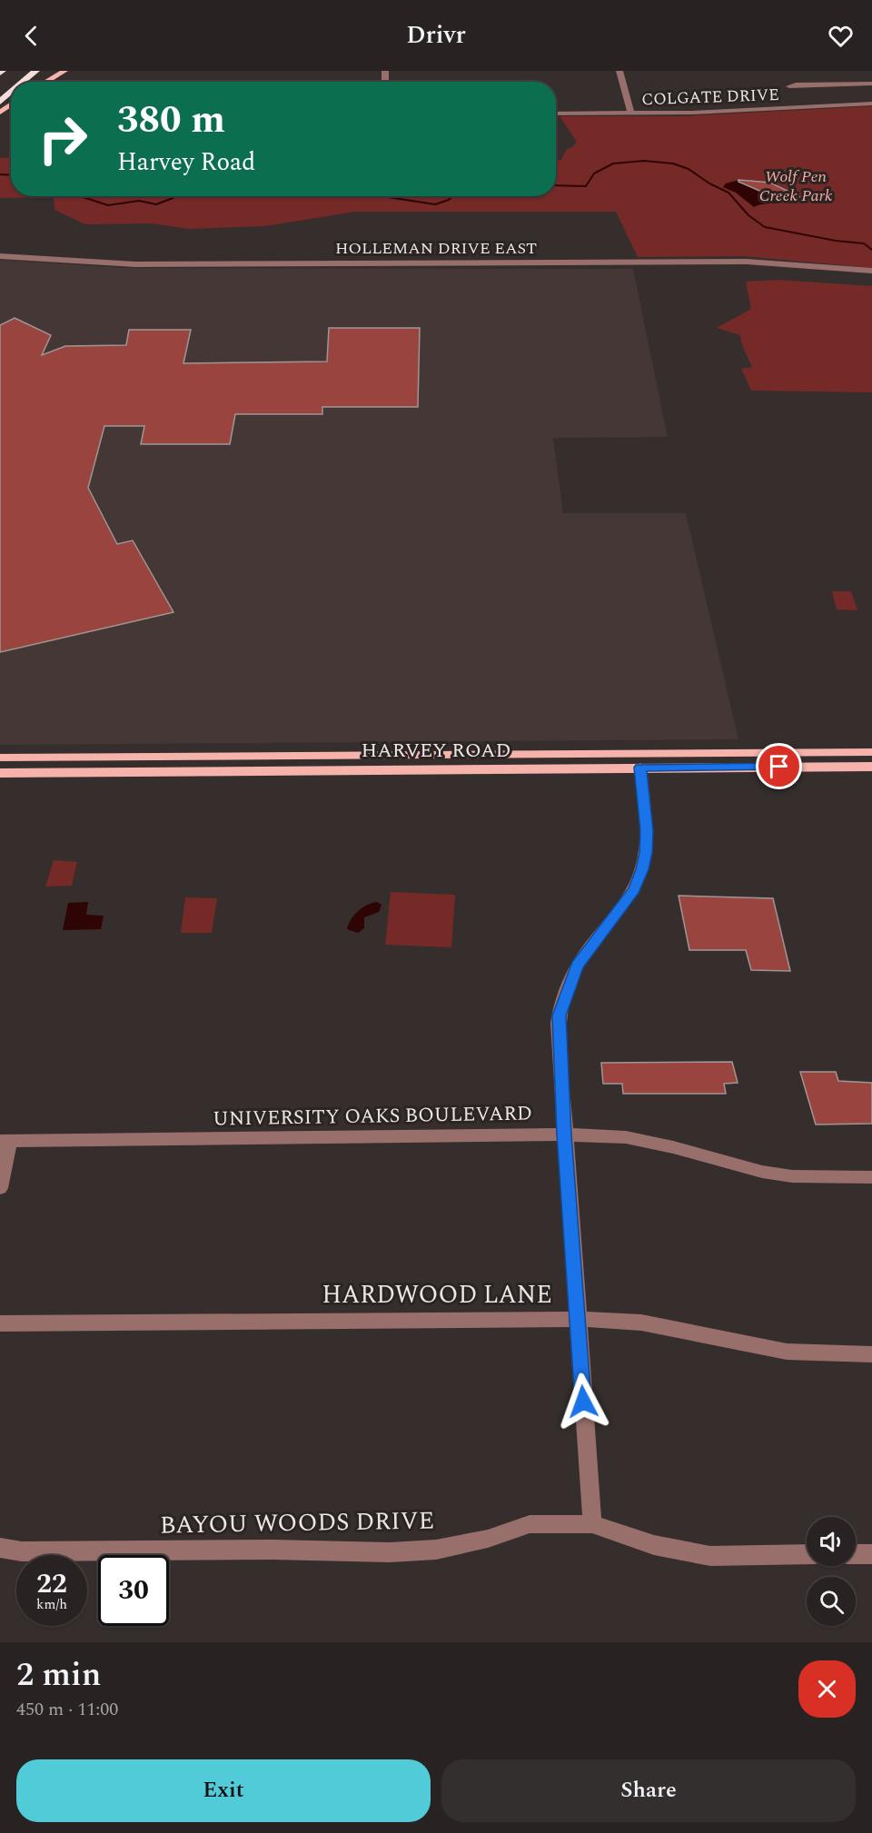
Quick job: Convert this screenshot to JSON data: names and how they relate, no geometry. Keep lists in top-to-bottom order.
{
  "streets": {
    "main road": ["HARVEY ROAD"],
    "street": [
      "COLGATE DRIVE",
      "HOLLEMAN DRIVE EAST",
      "UNIVERSITY OAKS BOULEVARD",
      "HARDWOOD LANE",
      "BAYOU WOODS DRIVE"
    ]
  },
  "parks": ["Wolf Pen Creek Park"],
  "page": {
    "header": "Drivr",
    "turn": ["380 m", "Harvey Road"],
    "speed": "22 km/h",
    "limit": "30",
    "heading": ["2 min", "450 m · 11:00"],
    "buttons": ["Exit", "Share"]
  }
}
